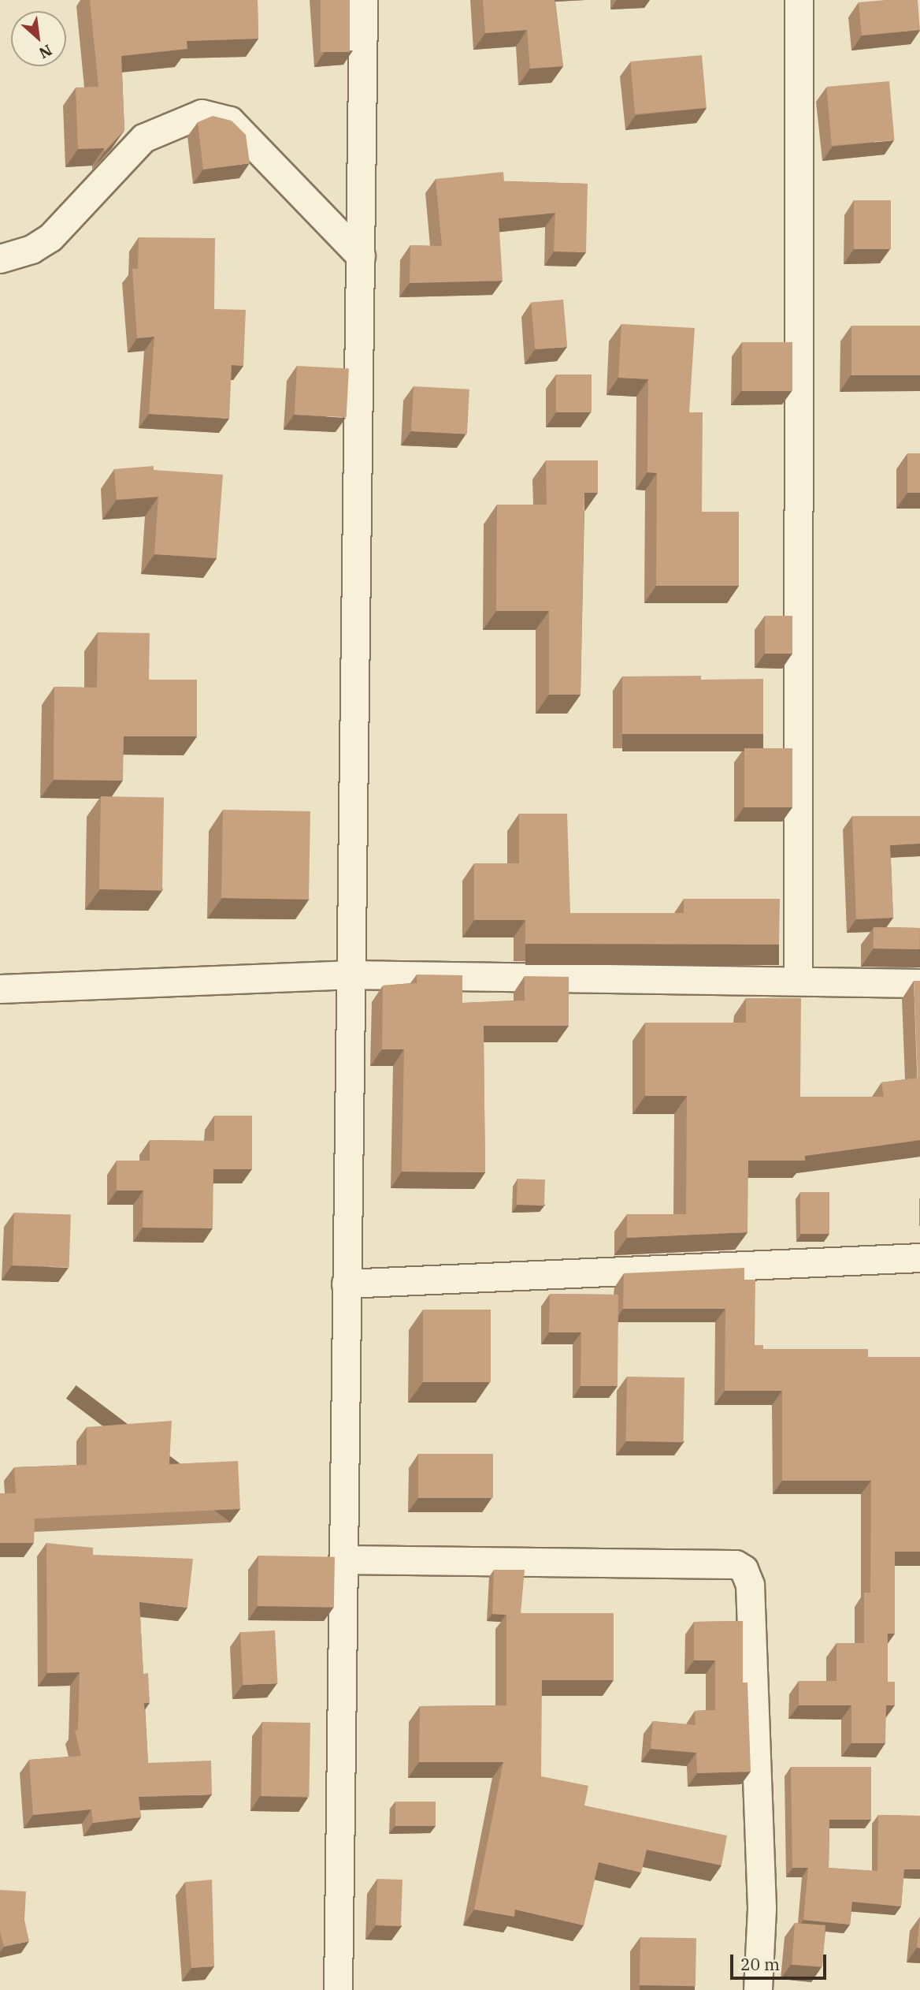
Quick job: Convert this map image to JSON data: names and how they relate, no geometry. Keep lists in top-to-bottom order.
{
  "scale_bar": "20 m",
  "north": "bottom right"
}
